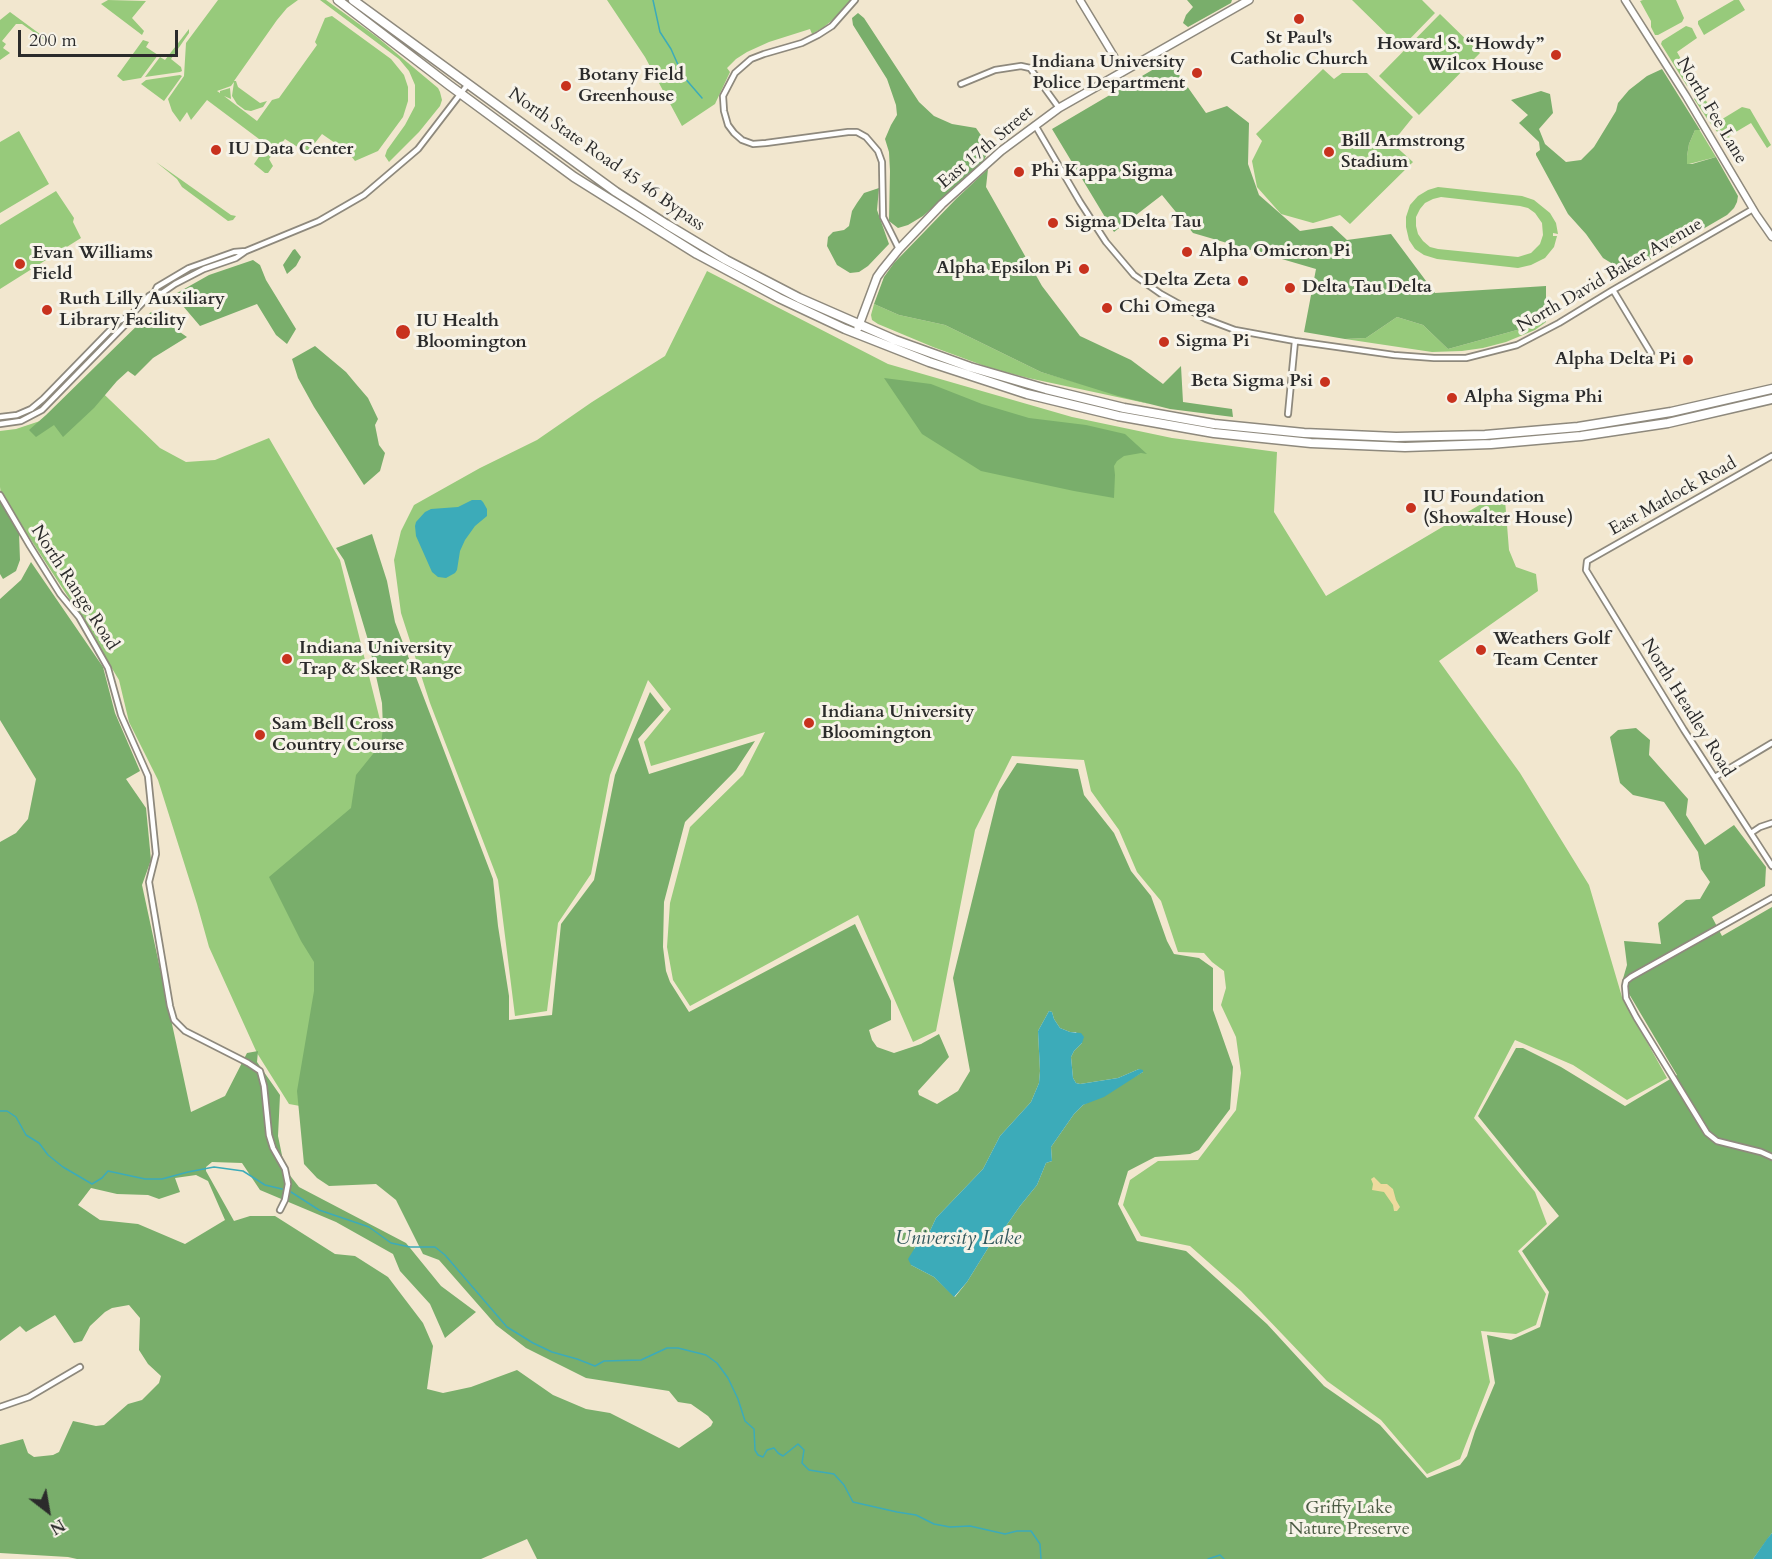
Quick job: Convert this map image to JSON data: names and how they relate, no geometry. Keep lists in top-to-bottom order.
{
  "streets": {
    "highway": ["North State Road 45 46 Bypass"],
    "main road": ["East 17th Street"],
    "street": [
      "North Fee Lane",
      "North David Baker Avenue",
      "East Matlock Road",
      "North Range Road",
      "North Headley Road"
    ]
  },
  "crossings": [
    ["North Fee Lane", "North David Baker Avenue"],
    ["East 17th Street", "North State Road 45 46 Bypass"],
    ["East 17th Street", "North David Baker Avenue"],
    ["East Matlock Road", "North Headley Road"]
  ],
  "water": ["University Lake"],
  "parks": ["Griffy Lake Nature Preserve"],
  "places": [
    "St Paul's Catholic Church",
    "Howard S. “Howdy” Wilcox House",
    "Indiana University Police Department",
    "Botany Field Greenhouse",
    "IU Data Center",
    "Bill Armstrong Stadium",
    "Phi Kappa Sigma",
    "Sigma Delta Tau",
    "Alpha Omicron Pi",
    "Evan Williams Field",
    "Alpha Epsilon Pi",
    "Delta Zeta",
    "Delta Tau Delta",
    "Chi Omega",
    "Ruth Lilly Auxiliary Library Facility",
    "IU Health Bloomington",
    "Sigma Pi",
    "Alpha Delta Pi",
    "Beta Sigma Psi",
    "Alpha Sigma Phi",
    "IU Foundation (Showalter House)",
    "Weathers Golf Team Center",
    "Indiana University Trap & Skeet Range",
    "Indiana University Bloomington",
    "Sam Bell Cross Country Course"
  ],
  "scale_bar": "200 m",
  "north": "bottom right"
}
